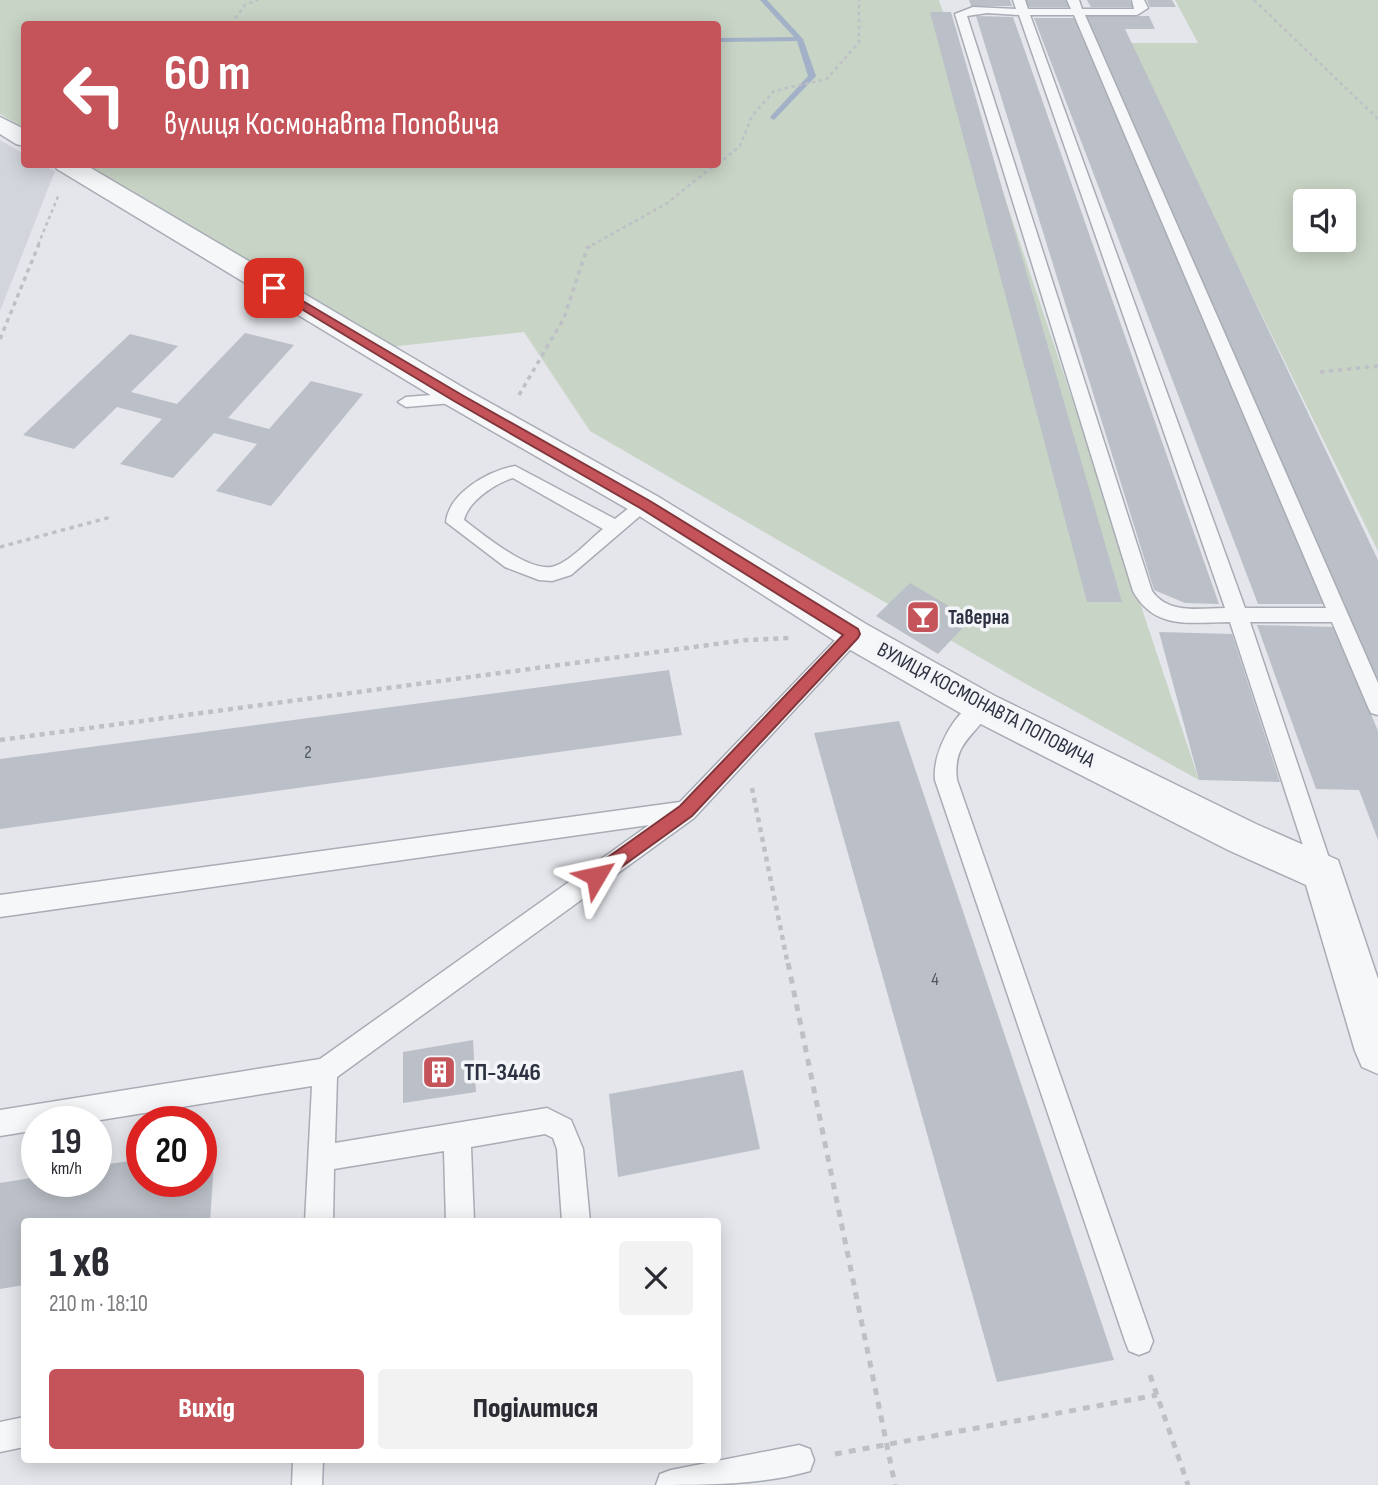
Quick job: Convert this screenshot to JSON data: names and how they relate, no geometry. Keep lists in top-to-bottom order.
{
  "streets": {
    "street": ["ВУЛИЦЯ КОСМОНАВТА ПОПОВИЧА"]
  },
  "places": {
    "bar": ["Таверна"],
    "building": ["ТП-3446"]
  },
  "house_numbers": ["2", "4"],
  "page": {
    "turn": ["60 m", "вулиця Космонавта Поповича"],
    "speed": "19 km/h",
    "limit": "20",
    "heading": ["1 хв", "210 m · 18:10"],
    "buttons": ["Вихід", "Поділитися"]
  }
}
